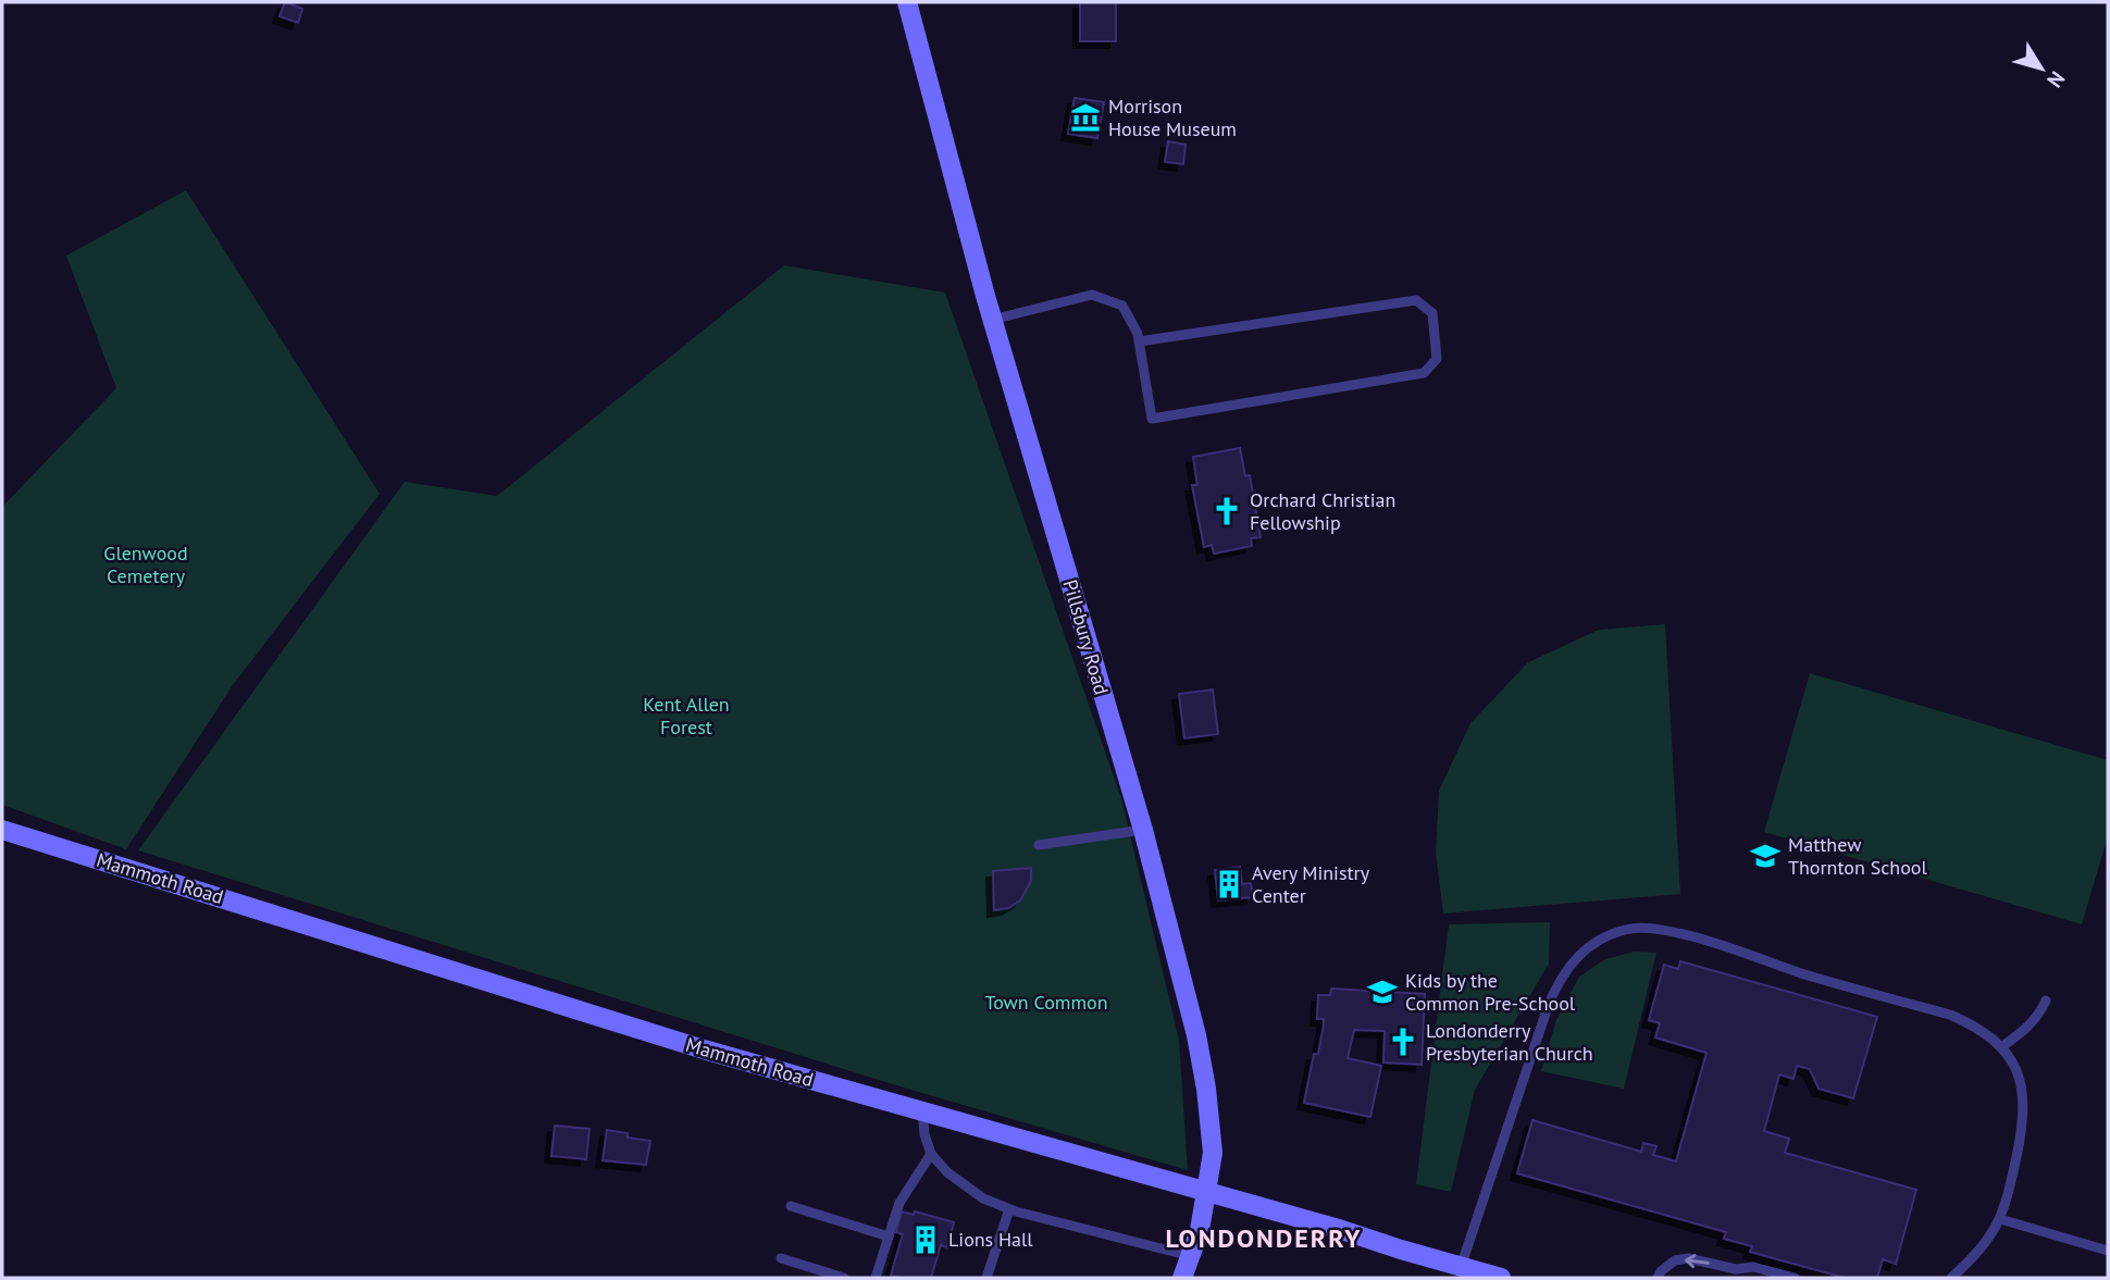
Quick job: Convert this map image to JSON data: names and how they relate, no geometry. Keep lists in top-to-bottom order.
{
  "streets": {
    "main road": ["Pillsbury Road", "Mammoth Road"]
  },
  "crossings": [
    ["Pillsbury Road", "Mammoth Road"]
  ],
  "districts": ["LONDONDERRY"],
  "parks": ["Glenwood Cemetery", "Kent Allen Forest", "Town Common"],
  "places": {
    "museum": ["Morrison House Museum"],
    "church": ["Orchard Christian Fellowship", "Londonderry Presbyterian Church"],
    "school or university": ["Matthew Thornton School", "Kids by the Common Pre-School"],
    "building": ["Avery Ministry Center", "Lions Hall"]
  },
  "north": "bottom right"
}
